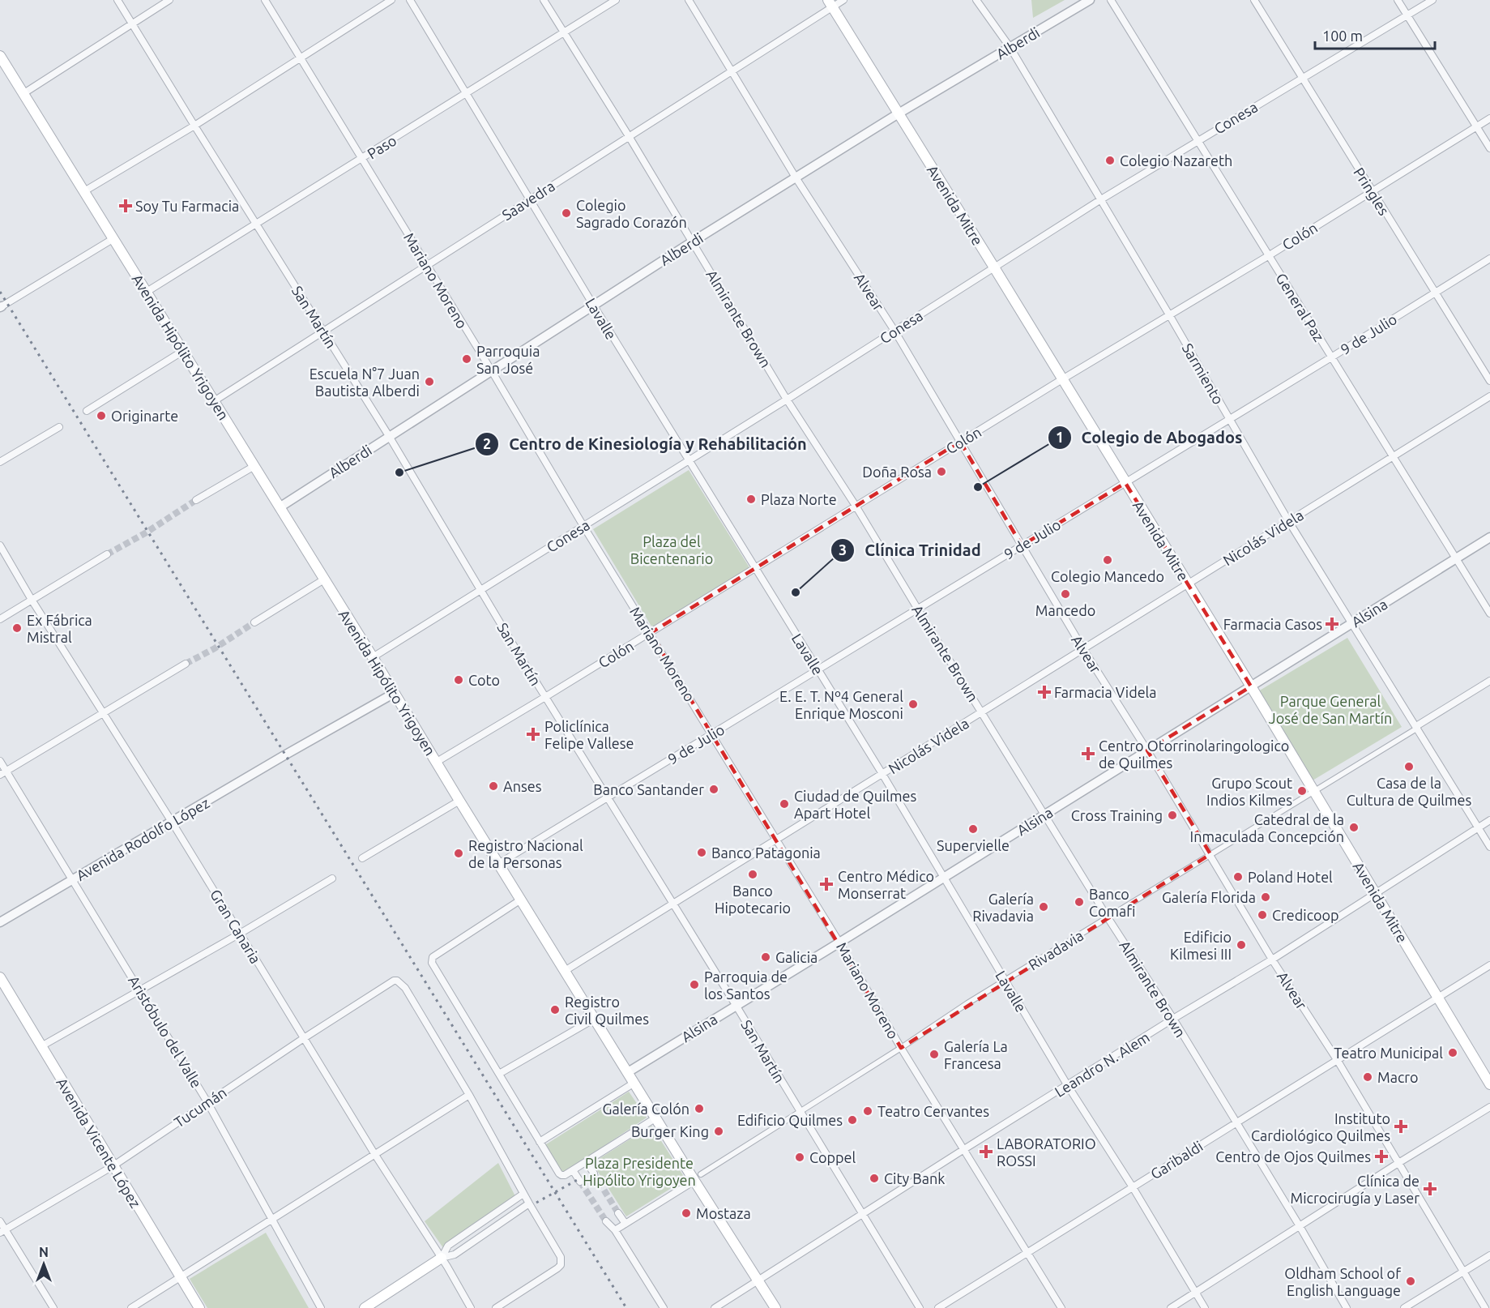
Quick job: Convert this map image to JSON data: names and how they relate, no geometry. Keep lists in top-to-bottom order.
{
  "streets": {
    "main road": ["Avenida Mitre", "Avenida Hipólito Yrigoyen", "Avenida Vicente López"],
    "street": [
      "Alberdi",
      "Conesa",
      "Paso",
      "Pringles",
      "Saavedra",
      "Colón",
      "Mariano Moreno",
      "Alvear",
      "General Paz",
      "San Martín",
      "Lavalle",
      "Almirante Brown",
      "9 de Julio",
      "Sarmiento",
      "Nicolás Videla",
      "Alsina",
      "Avenida Rodolfo López",
      "Gran Canaria",
      "Rivadavia",
      "Aristóbulo del Valle",
      "Leandro N. Alem",
      "Tucumán",
      "Garibaldi"
    ]
  },
  "crossings": [
    ["Alberdi", "Avenida Mitre"],
    ["Alberdi", "Mariano Moreno"],
    ["Alberdi", "Alvear"],
    ["Alberdi", "San Martín"],
    ["Alberdi", "Lavalle"],
    ["Alberdi", "Almirante Brown"],
    ["Alberdi", "Avenida Hipólito Yrigoyen"],
    ["Alberdi", "Sarmiento"],
    ["Conesa", "Pringles"],
    ["Conesa", "Avenida Mitre"],
    ["Conesa", "Mariano Moreno"],
    ["Conesa", "Alvear"],
    ["Conesa", "General Paz"],
    ["Conesa", "San Martín"],
    ["Conesa", "Lavalle"],
    ["Conesa", "Almirante Brown"],
    ["Conesa", "Avenida Hipólito Yrigoyen"],
    ["Conesa", "Sarmiento"],
    ["Paso", "Mariano Moreno"],
    ["Paso", "San Martín"],
    ["Paso", "Lavalle"],
    ["Paso", "Almirante Brown"],
    ["Paso", "Avenida Hipólito Yrigoyen"],
    ["Pringles", "Colón"],
    ["Pringles", "9 de Julio"],
    ["Saavedra", "Avenida Mitre"],
    ["Saavedra", "Mariano Moreno"],
    ["Saavedra", "Alvear"],
    ["Saavedra", "San Martín"],
    ["Saavedra", "Lavalle"],
    ["Saavedra", "Almirante Brown"],
    ["Saavedra", "Avenida Hipólito Yrigoyen"],
    ["Avenida Mitre", "Colón"],
    ["Avenida Mitre", "9 de Julio"],
    ["Avenida Mitre", "Nicolás Videla"],
    ["Avenida Mitre", "Alsina"],
    ["Avenida Mitre", "Rivadavia"],
    ["Avenida Mitre", "Leandro N. Alem"],
    ["Avenida Mitre", "Garibaldi"],
    ["Colón", "Mariano Moreno"],
    ["Colón", "Alvear"],
    ["Colón", "General Paz"],
    ["Colón", "San Martín"],
    ["Colón", "Lavalle"],
    ["Colón", "Almirante Brown"],
    ["Colón", "Avenida Hipólito Yrigoyen"],
    ["Colón", "Sarmiento"],
    ["Mariano Moreno", "9 de Julio"],
    ["Mariano Moreno", "Nicolás Videla"],
    ["Mariano Moreno", "Alsina"],
    ["Mariano Moreno", "Rivadavia"],
    ["Mariano Moreno", "Leandro N. Alem"],
    ["Mariano Moreno", "Garibaldi"],
    ["Alvear", "9 de Julio"],
    ["Alvear", "Nicolás Videla"],
    ["Alvear", "Alsina"],
    ["Alvear", "Rivadavia"],
    ["Alvear", "Leandro N. Alem"],
    ["Alvear", "Garibaldi"],
    ["General Paz", "9 de Julio"],
    ["General Paz", "Nicolás Videla"],
    ["General Paz", "Alsina"],
    ["San Martín", "9 de Julio"],
    ["San Martín", "Nicolás Videla"],
    ["San Martín", "Alsina"],
    ["San Martín", "Rivadavia"],
    ["San Martín", "Leandro N. Alem"],
    ["Lavalle", "9 de Julio"],
    ["Lavalle", "Nicolás Videla"],
    ["Lavalle", "Alsina"],
    ["Lavalle", "Rivadavia"],
    ["Lavalle", "Leandro N. Alem"],
    ["Lavalle", "Garibaldi"],
    ["Almirante Brown", "9 de Julio"],
    ["Almirante Brown", "Nicolás Videla"],
    ["Almirante Brown", "Alsina"],
    ["Almirante Brown", "Rivadavia"],
    ["Almirante Brown", "Leandro N. Alem"],
    ["Almirante Brown", "Garibaldi"],
    ["9 de Julio", "Avenida Hipólito Yrigoyen"],
    ["9 de Julio", "Sarmiento"],
    ["Avenida Hipólito Yrigoyen", "Nicolás Videla"],
    ["Avenida Hipólito Yrigoyen", "Alsina"],
    ["Avenida Hipólito Yrigoyen", "Avenida Rodolfo López"],
    ["Avenida Hipólito Yrigoyen", "Rivadavia"],
    ["Avenida Hipólito Yrigoyen", "Leandro N. Alem"],
    ["Sarmiento", "Nicolás Videla"],
    ["Sarmiento", "Alsina"],
    ["Sarmiento", "Rivadavia"],
    ["Sarmiento", "Leandro N. Alem"],
    ["Avenida Rodolfo López", "Gran Canaria"],
    ["Avenida Rodolfo López", "Aristóbulo del Valle"],
    ["Gran Canaria", "Tucumán"],
    ["Aristóbulo del Valle", "Tucumán"],
    ["Tucumán", "Avenida Vicente López"]
  ],
  "parks": ["Plaza del Bicentenario", "Parque General José de San Martín", "Plaza Presidente Hipólito Yrigoyen"],
  "places": {
    "other": [
      "Colegio Nazareth",
      "Colegio Sagrado Corazón",
      "Parroquia San José",
      "Escuela N°7 Juan Bautista Alberdi",
      "Originarte",
      "Doña Rosa",
      "Centro de Kinesiología y Rehabilitación",
      "Colegio de Abogados",
      "Plaza Norte",
      "Colegio Mancedo",
      "Clínica Trinidad",
      "Mancedo",
      "Ex Fábrica Mistral",
      "Coto",
      "E. E. T. Nº4 General Enrique Mosconi",
      "Casa de la Cultura de Quilmes",
      "Anses",
      "Banco Santander",
      "Grupo Scout Indios Kilmes",
      "Ciudad de Quilmes Apart Hotel",
      "Cross Training",
      "Catedral de la Inmaculada Concepción",
      "Supervielle",
      "Banco Patagonia",
      "Registro Nacional de la Personas",
      "Banco Hipotecario",
      "Poland Hotel",
      "Galería Florida",
      "Banco Comafi",
      "Galería Rivadavia",
      "Credicoop",
      "Edificio Kilmesi III",
      "Galicia",
      "Parroquia de los Santos",
      "Registro Civil Quilmes",
      "Teatro Municipal",
      "Galería La Francesa",
      "Macro",
      "Galería Colón",
      "Teatro Cervantes",
      "Edificio Quilmes",
      "Burger King",
      "Coppel",
      "City Bank",
      "Mostaza",
      "Oldham School of English Language"
    ],
    "health": [
      "Soy Tu Farmacia",
      "Farmacia Casos",
      "Farmacia Videla",
      "Policlínica Felipe Vallese",
      "Centro Otorrinolaringologico de Quilmes",
      "Centro Médico Monserrat",
      "Instituto Cardiológico Quilmes",
      "LABORATORIO ROSSI",
      "Centro de Ojos Quilmes",
      "Clínica de Microcirugía y Laser"
    ]
  },
  "scale_bar": "100 m",
  "north": "top"
}
